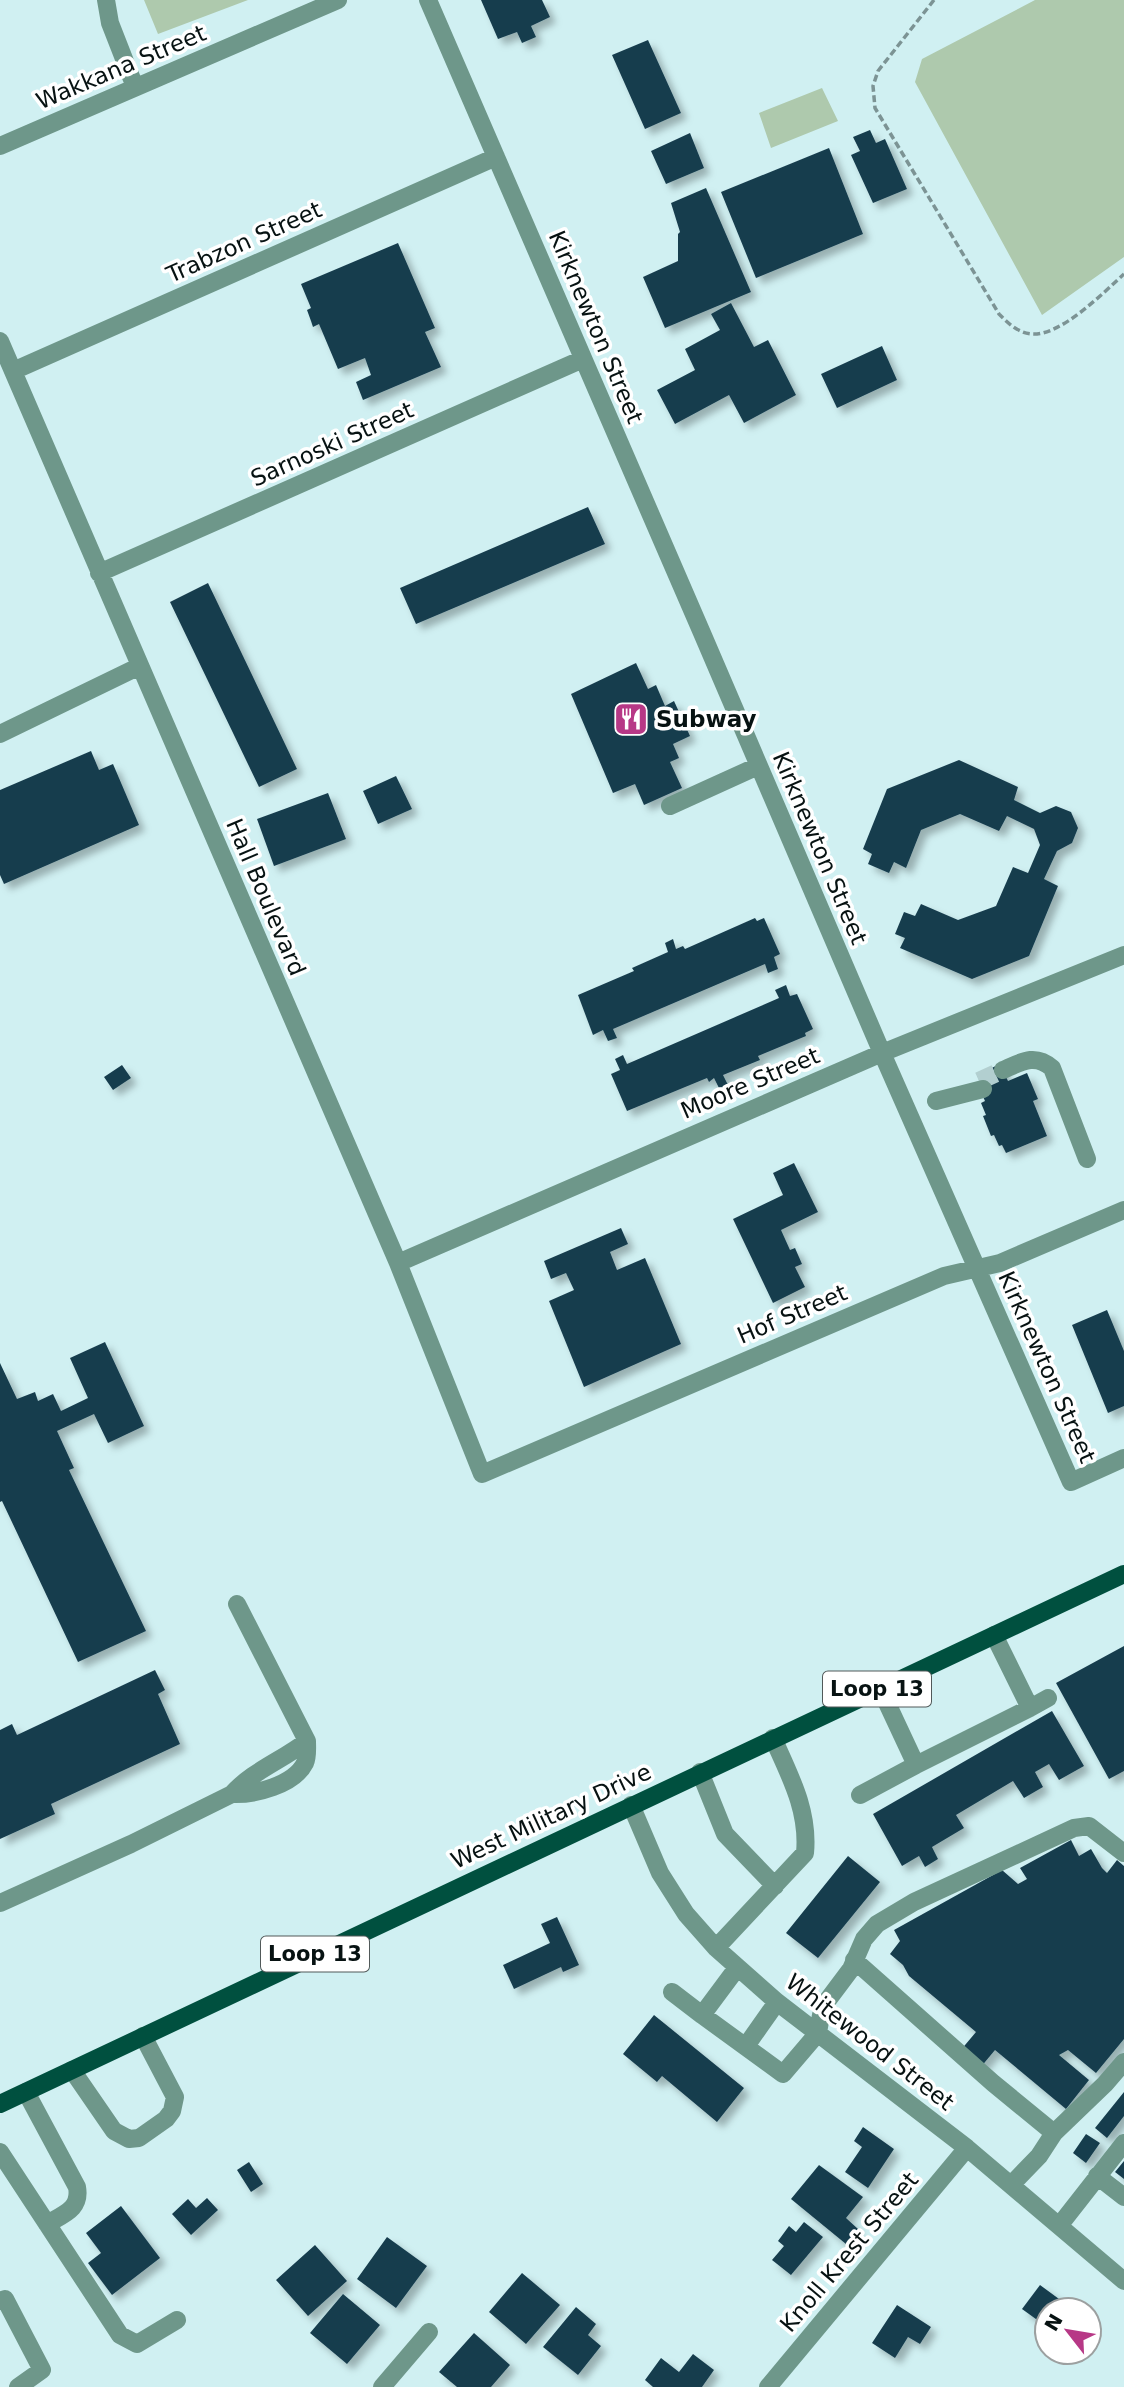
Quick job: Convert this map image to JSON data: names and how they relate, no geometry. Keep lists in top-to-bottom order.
{
  "streets": {
    "main road": ["Loop 13", "West Military Drive"],
    "street": [
      "Wakkana Street",
      "Trabzon Street",
      "Kirknewton Street",
      "Sarnoski Street",
      "Hall Boulevard",
      "Moore Street",
      "Hof Street",
      "Whitewood Street",
      "Knoll Krest Street"
    ]
  },
  "crossings": [
    ["Trabzon Street", "Kirknewton Street"],
    ["Trabzon Street", "Hall Boulevard"],
    ["Kirknewton Street", "Sarnoski Street"],
    ["Kirknewton Street", "Moore Street"],
    ["Kirknewton Street", "Hof Street"],
    ["Sarnoski Street", "Hall Boulevard"],
    ["Hall Boulevard", "Moore Street"],
    ["Hall Boulevard", "Hof Street"],
    ["West Military Drive", "Whitewood Street"],
    ["Whitewood Street", "Knoll Krest Street"]
  ],
  "places": {
    "restaurant": ["Subway"]
  },
  "north": "top left"
}
